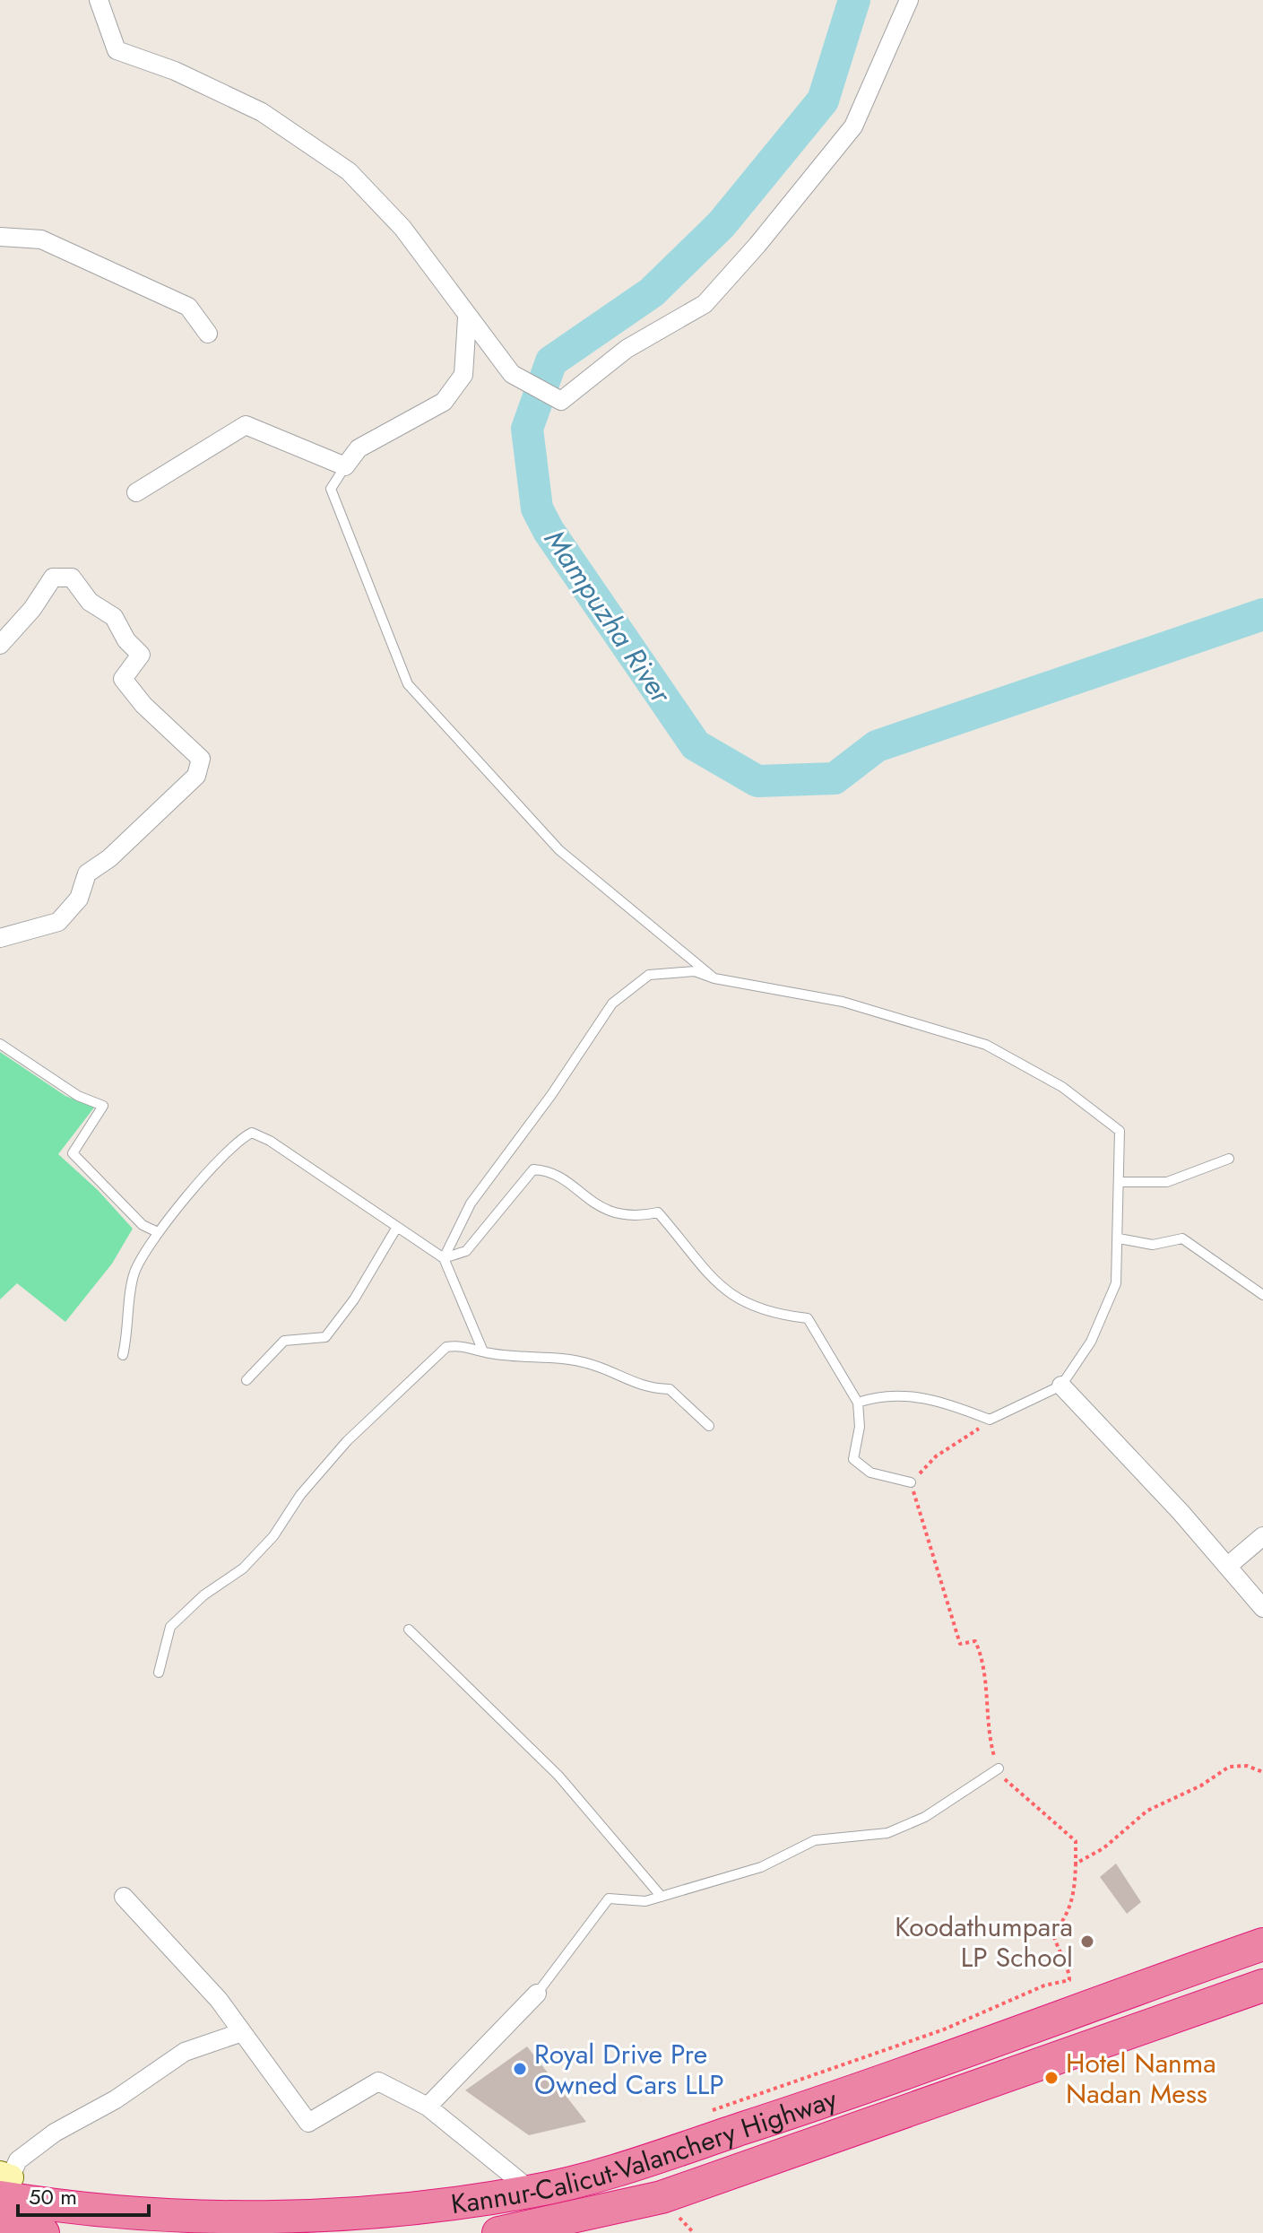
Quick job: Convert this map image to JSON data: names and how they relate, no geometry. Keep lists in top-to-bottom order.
{
  "streets": {
    "highway": ["Kannur-Calicut-Valanchery Highway"]
  },
  "water": ["Mampuzha River"],
  "places": ["Koodathumpara LP School", "Royal Drive Pre Owned Cars LLP", "Hotel Nanma Nadan Mess"],
  "scale_bar": "50 m"
}
